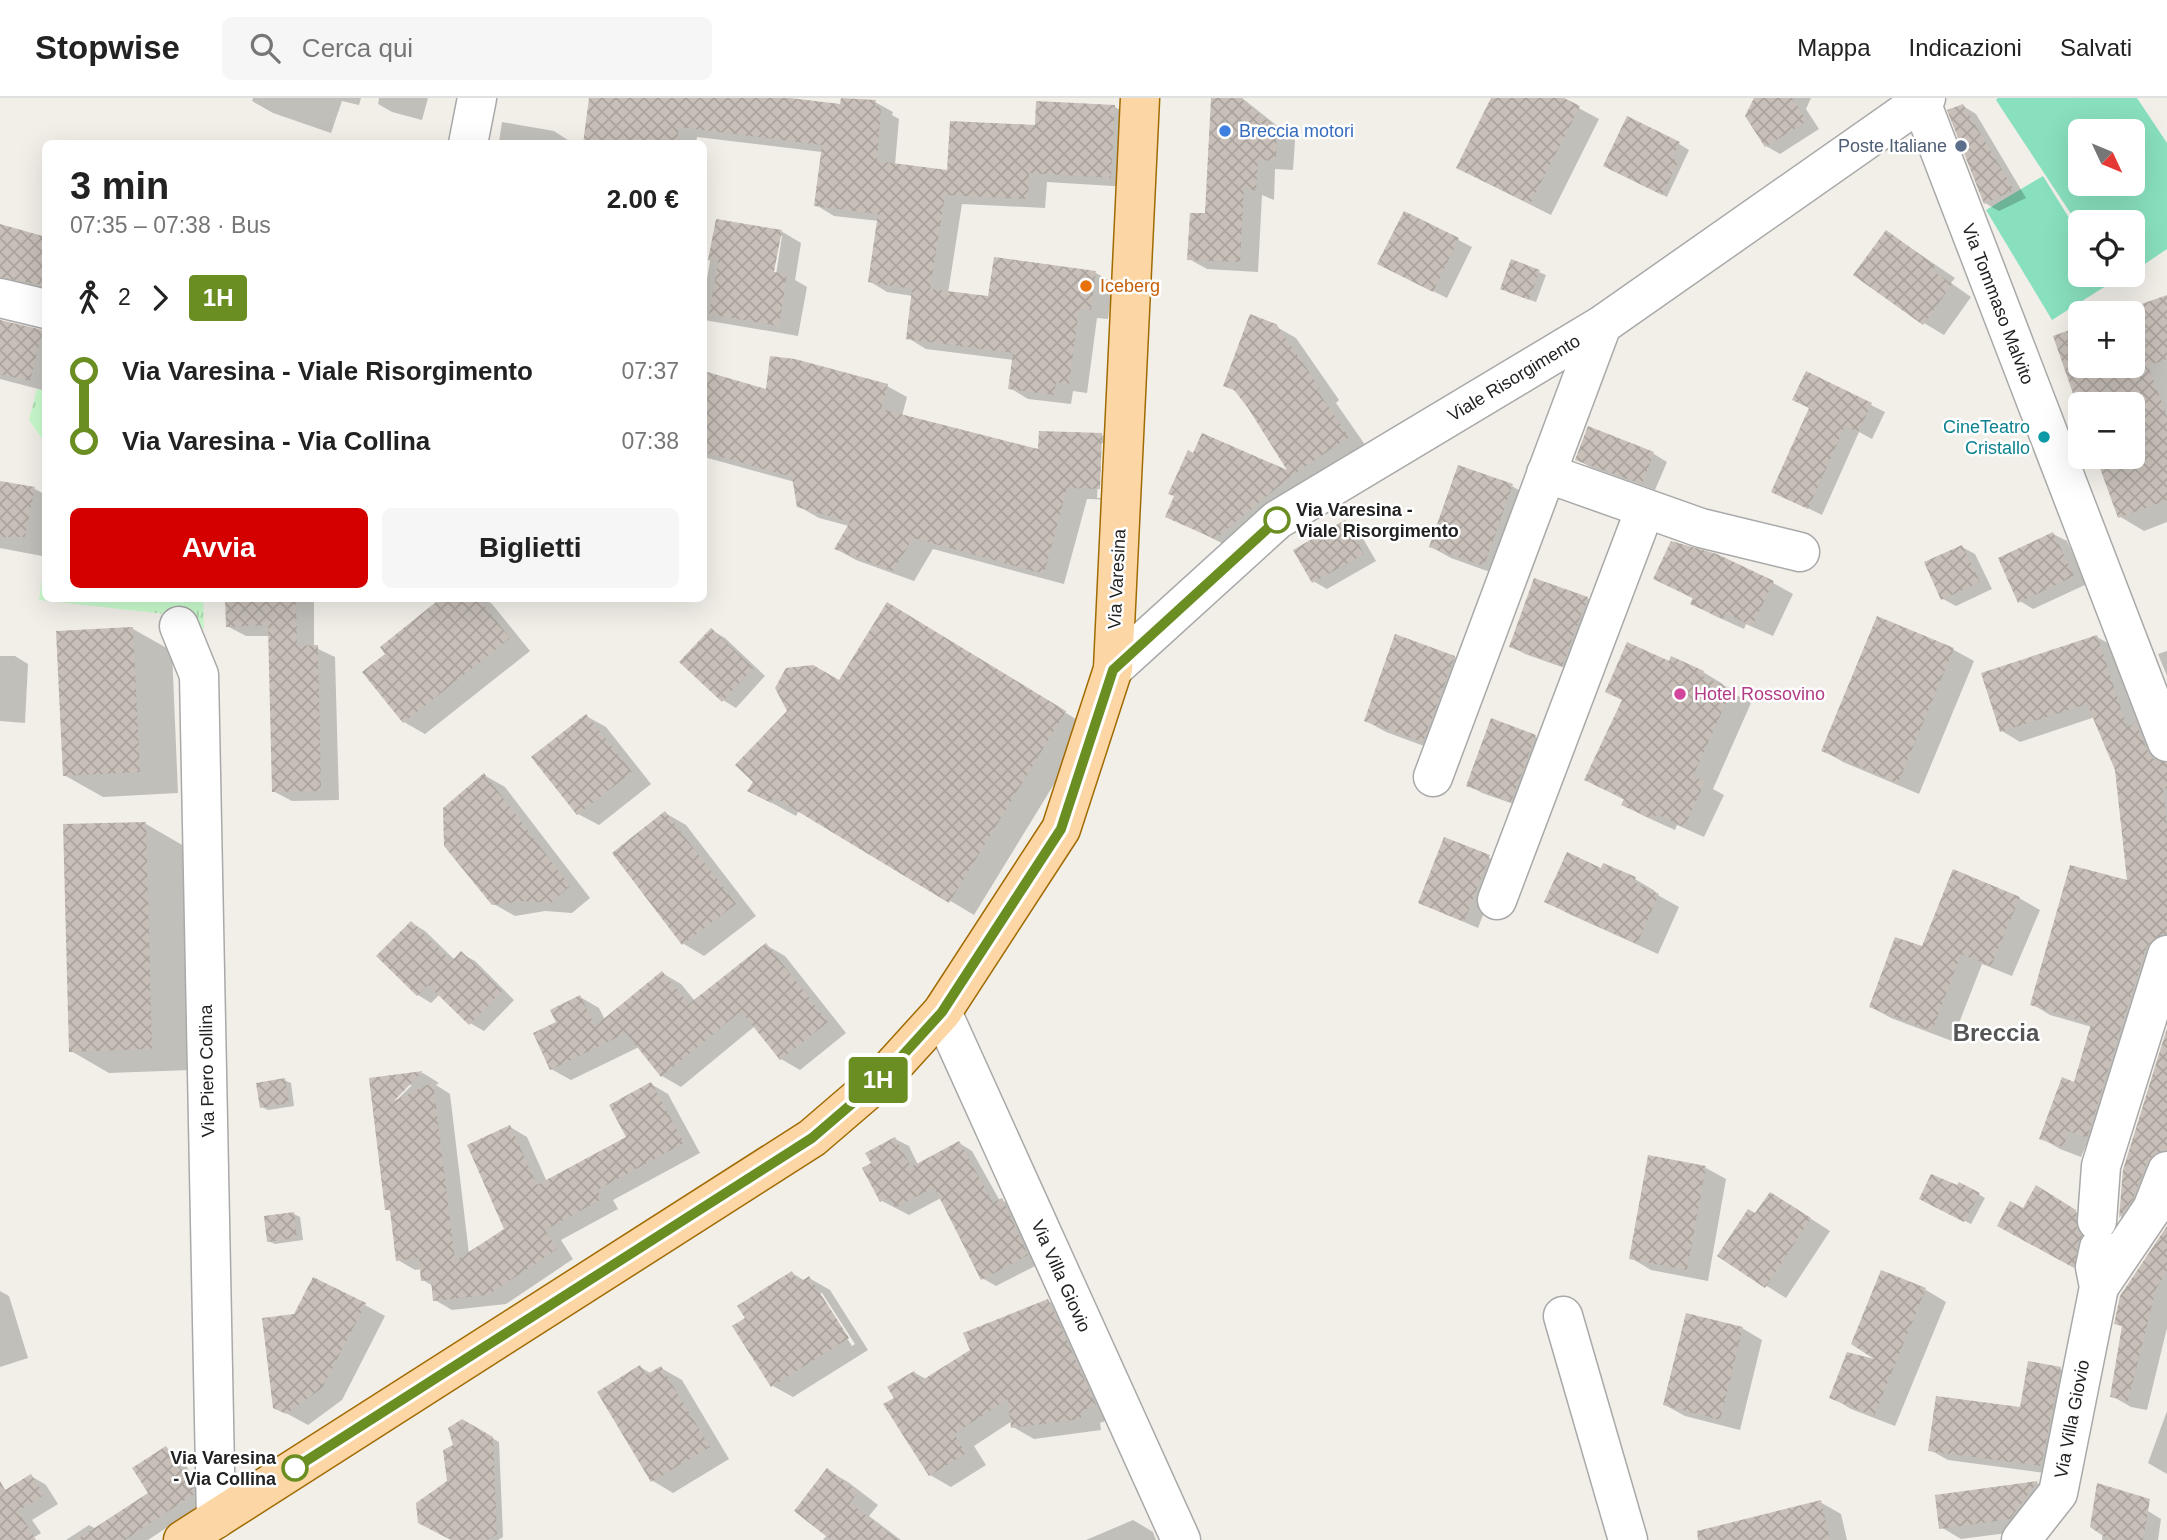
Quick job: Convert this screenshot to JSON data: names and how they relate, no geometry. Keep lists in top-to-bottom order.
{
  "streets": {
    "main road": ["Via Varesina"],
    "street": [
      "Via Tommaso Malvito",
      "Viale Risorgimento",
      "Via Piero Collina",
      "Via Villa Giovio"
    ]
  },
  "crossings": [
    ["Via Tommaso Malvito", "Viale Risorgimento"],
    ["Viale Risorgimento", "Via Varesina"],
    ["Via Varesina", "Via Piero Collina"],
    ["Via Varesina", "Via Villa Giovio"]
  ],
  "districts": ["Breccia"],
  "places": [
    "Breccia motori",
    "Poste Italiane",
    "Iceberg",
    "CineTeatro Cristallo",
    "Via Varesina - Viale Risorgimento",
    "Hotel Rossovino",
    "Via Varesina - Via Collina"
  ],
  "lines": ["bus line 1H"],
  "north": "bottom right",
  "page": {
    "header": "Stopwise",
    "search": "Cerca qui",
    "nav": ["Mappa", "Indicazioni", "Salvati"],
    "on_map": "1H",
    "map_buttons": ["+", "−"],
    "heading": ["3 min", "07:35 – 07:38 · Bus", "2.00 €"],
    "legs": ["2", "1H"],
    "list": [
      {
        "name": "Via Varesina - Viale Risorgimento",
        "value": "07:37"
      },
      {
        "name": "Via Varesina - Via Collina",
        "value": "07:38"
      }
    ],
    "buttons": ["Avvia", "Biglietti"]
  }
}
